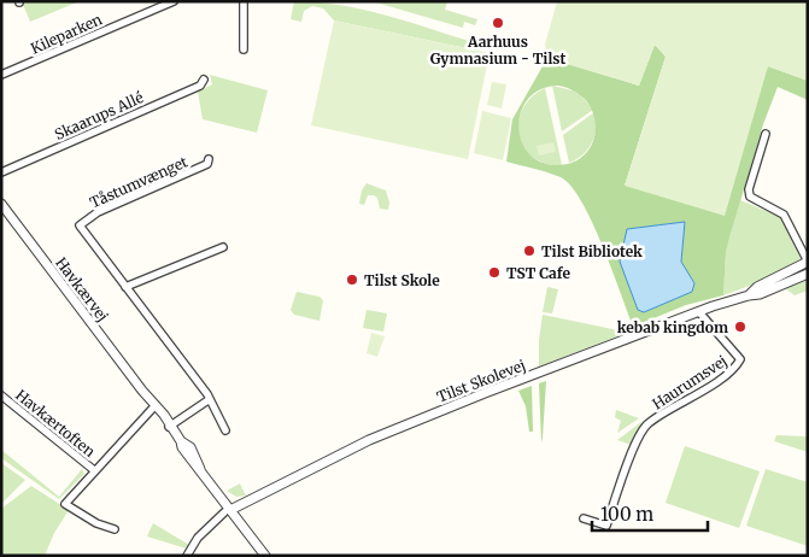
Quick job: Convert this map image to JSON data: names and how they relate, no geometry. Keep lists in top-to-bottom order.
{
  "streets": {
    "street": [
      "Kileparken",
      "Skaarups Allé",
      "Tåstumvænget",
      "Havkærvej",
      "Tilst Skolevej",
      "Haurumsvej",
      "Havkærtoften"
    ]
  },
  "crossings": [
    ["Havkærvej", "Tilst Skolevej"],
    ["Havkærvej", "Havkærtoften"],
    ["Tilst Skolevej", "Haurumsvej"]
  ],
  "places": [
    "Aarhuus Gymnasium - Tilst",
    "Tilst Bibliotek",
    "TST Cafe",
    "Tilst Skole",
    "kebab kingdom"
  ],
  "scale_bar": "100 m"
}
